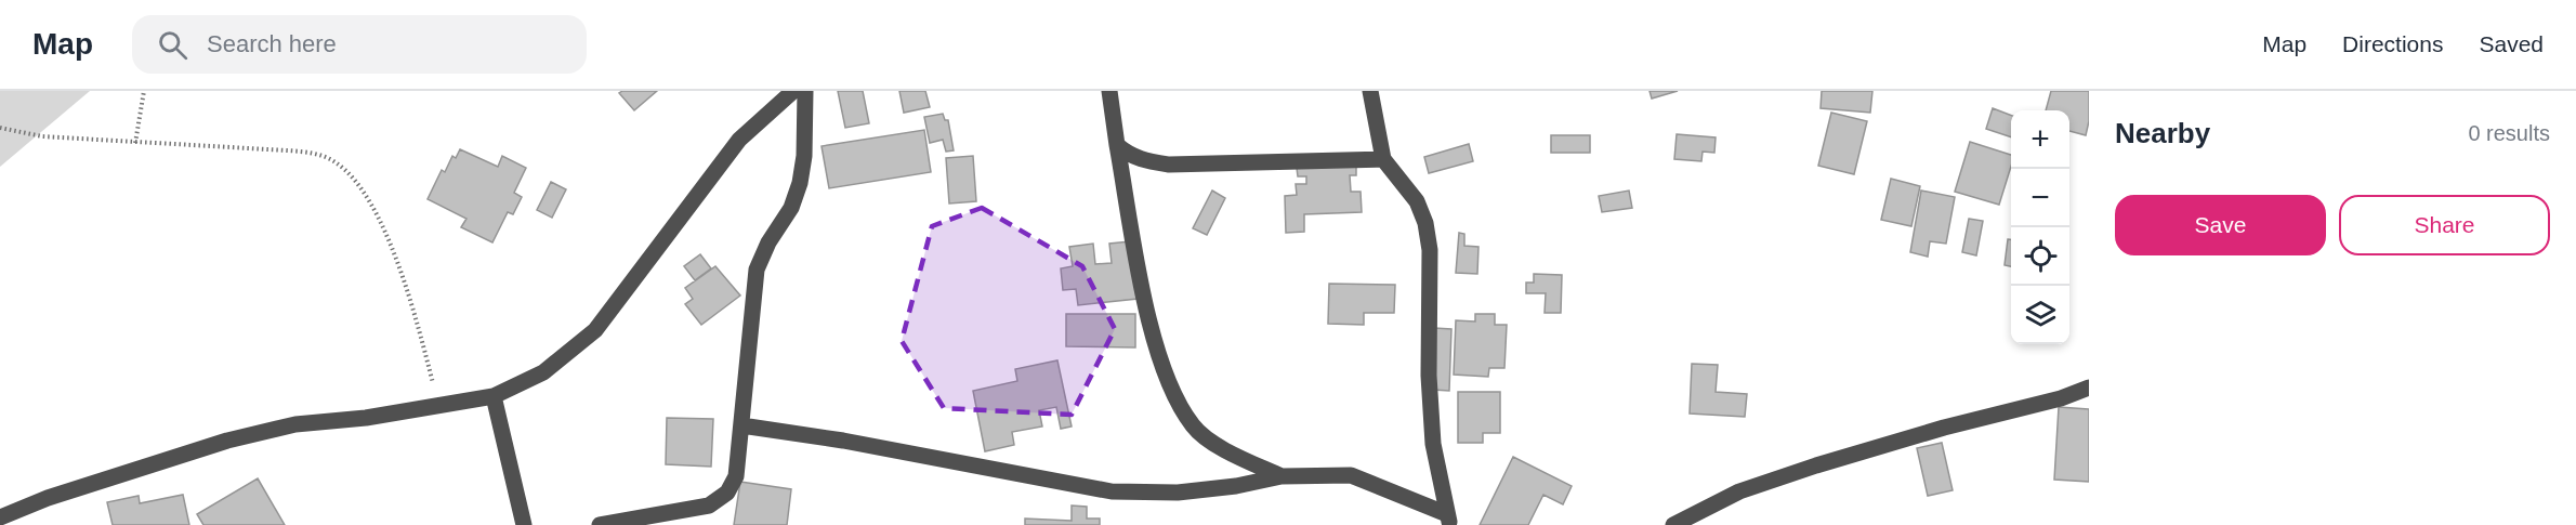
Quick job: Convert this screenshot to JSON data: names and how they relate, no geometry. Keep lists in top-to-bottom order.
{
  "page": {
    "header": "Map",
    "search": "Search here",
    "nav": ["Map", "Directions", "Saved"],
    "heading": ["Nearby", "0 results"],
    "map_buttons": ["+", "−"],
    "buttons": ["Save", "Share"]
  }
}
